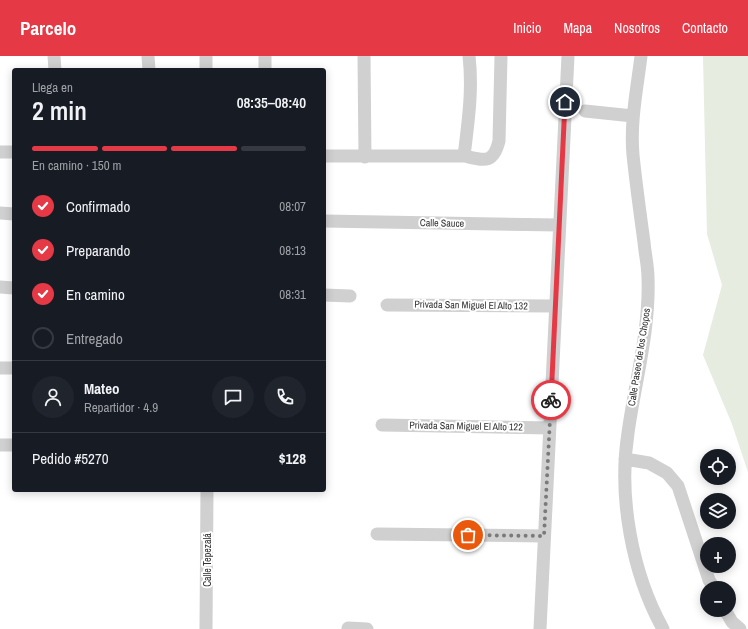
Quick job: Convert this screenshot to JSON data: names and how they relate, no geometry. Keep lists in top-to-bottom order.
{
  "streets": {
    "street": [
      "Calle Sauce",
      "Privada San Miguel El Alto 132",
      "Calle Paseo de los Chopos",
      "Privada San Miguel El Alto 122",
      "Calle Tepezalá"
    ]
  },
  "page": {
    "header": "Parcelo",
    "nav": [
      "Inicio",
      "Mapa",
      "Nosotros",
      "Contacto"
    ],
    "heading": ["2 min", "Llega en", "08:35–08:40"],
    "panel": [
      "Mateo",
      "Repartidor · 4.9",
      "Pedido #5270",
      "$128"
    ],
    "bar": "En camino · 150 m",
    "list": [
      ["Confirmado", "08:07"],
      ["Preparando", "08:13"],
      ["En camino", "08:31"],
      "Entregado"
    ],
    "map_buttons": ["+", "−"]
  }
}
